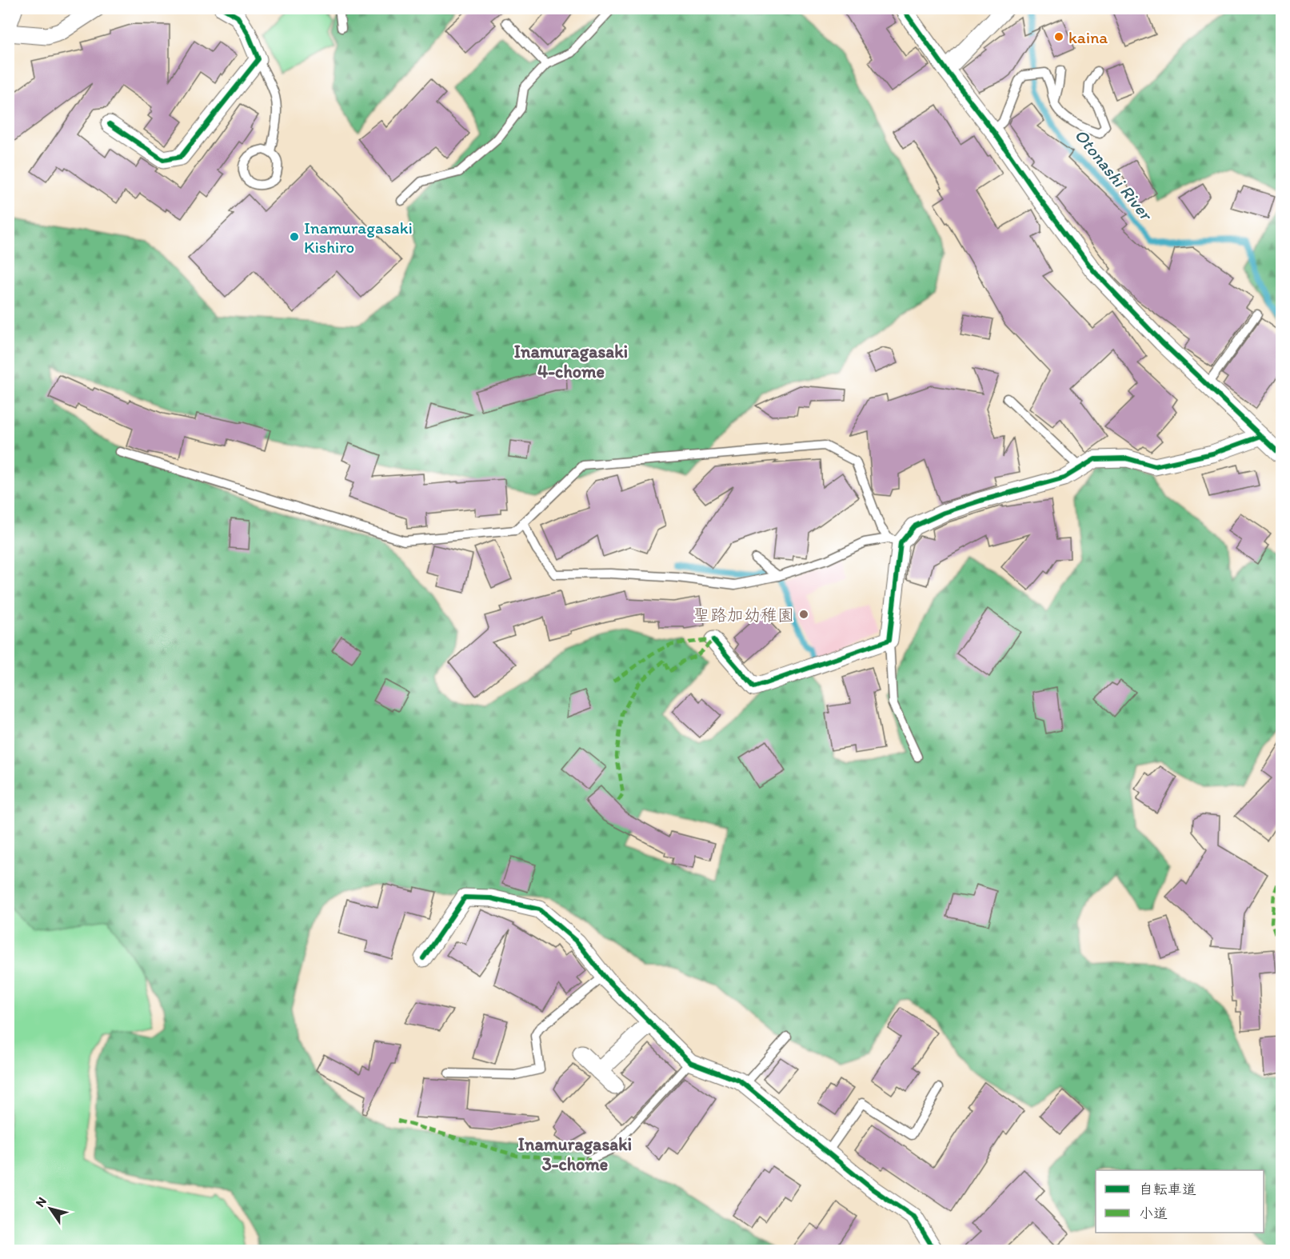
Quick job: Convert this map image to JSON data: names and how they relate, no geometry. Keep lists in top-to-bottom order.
{
  "districts": ["Inamuragasaki 4-chome", "Inamuragasaki 3-chome"],
  "water": ["Otonashi River"],
  "places": ["kaina", "Inamuragasaki Kishiro", "聖路加幼稚園"],
  "legend": ["自転車道", "小道"],
  "north": "top left"
}
